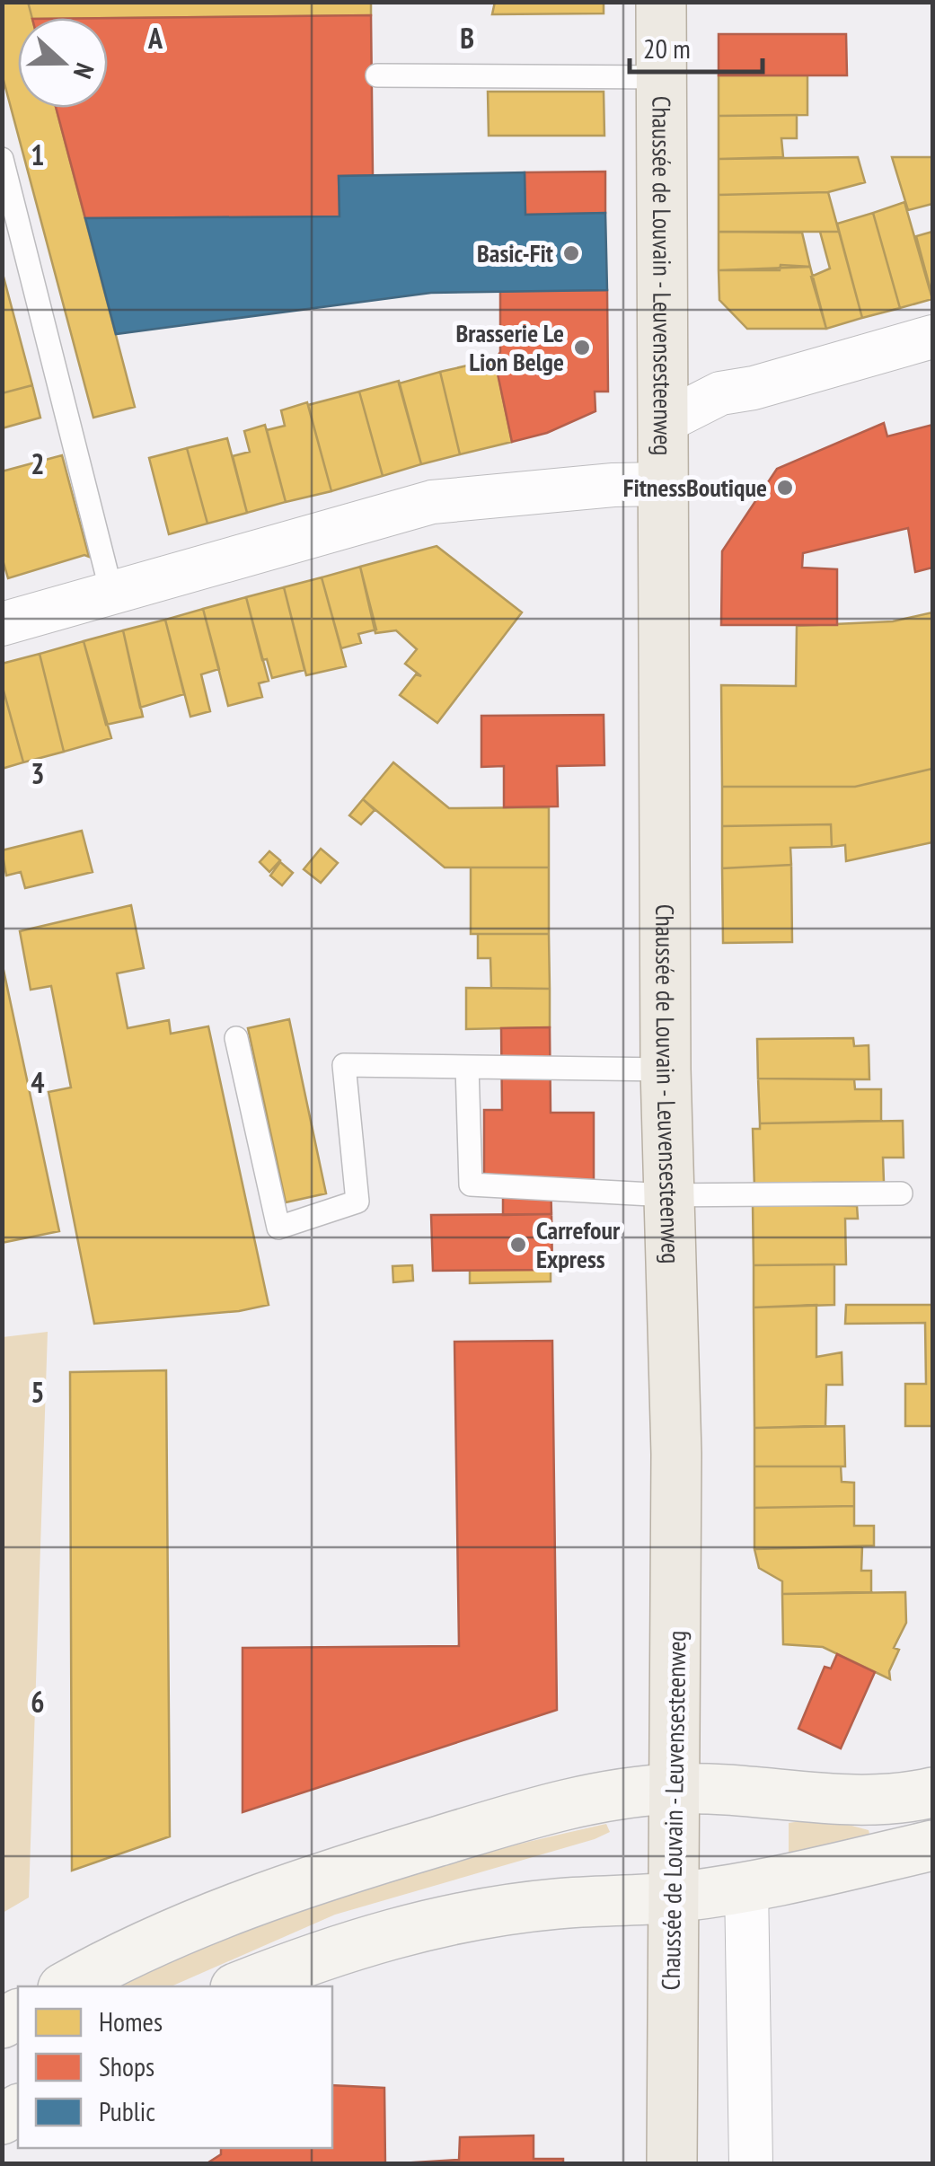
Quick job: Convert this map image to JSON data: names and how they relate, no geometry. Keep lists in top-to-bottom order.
{
  "streets": {
    "main road": ["Chaussée de Louvain - Leuvensesteenweg"]
  },
  "places": [
    "Basic-Fit",
    "Brasserie Le Lion Belge",
    "FitnessBoutique",
    "Carrefour Express"
  ],
  "legend": ["Homes", "Shops", "Public"],
  "scale_bar": "20 m",
  "north": "right",
  "grid": {
    "columns": ["A", "B"],
    "rows": [
      "1",
      "2",
      "3",
      "4",
      "5",
      "6"
    ]
  }
}
